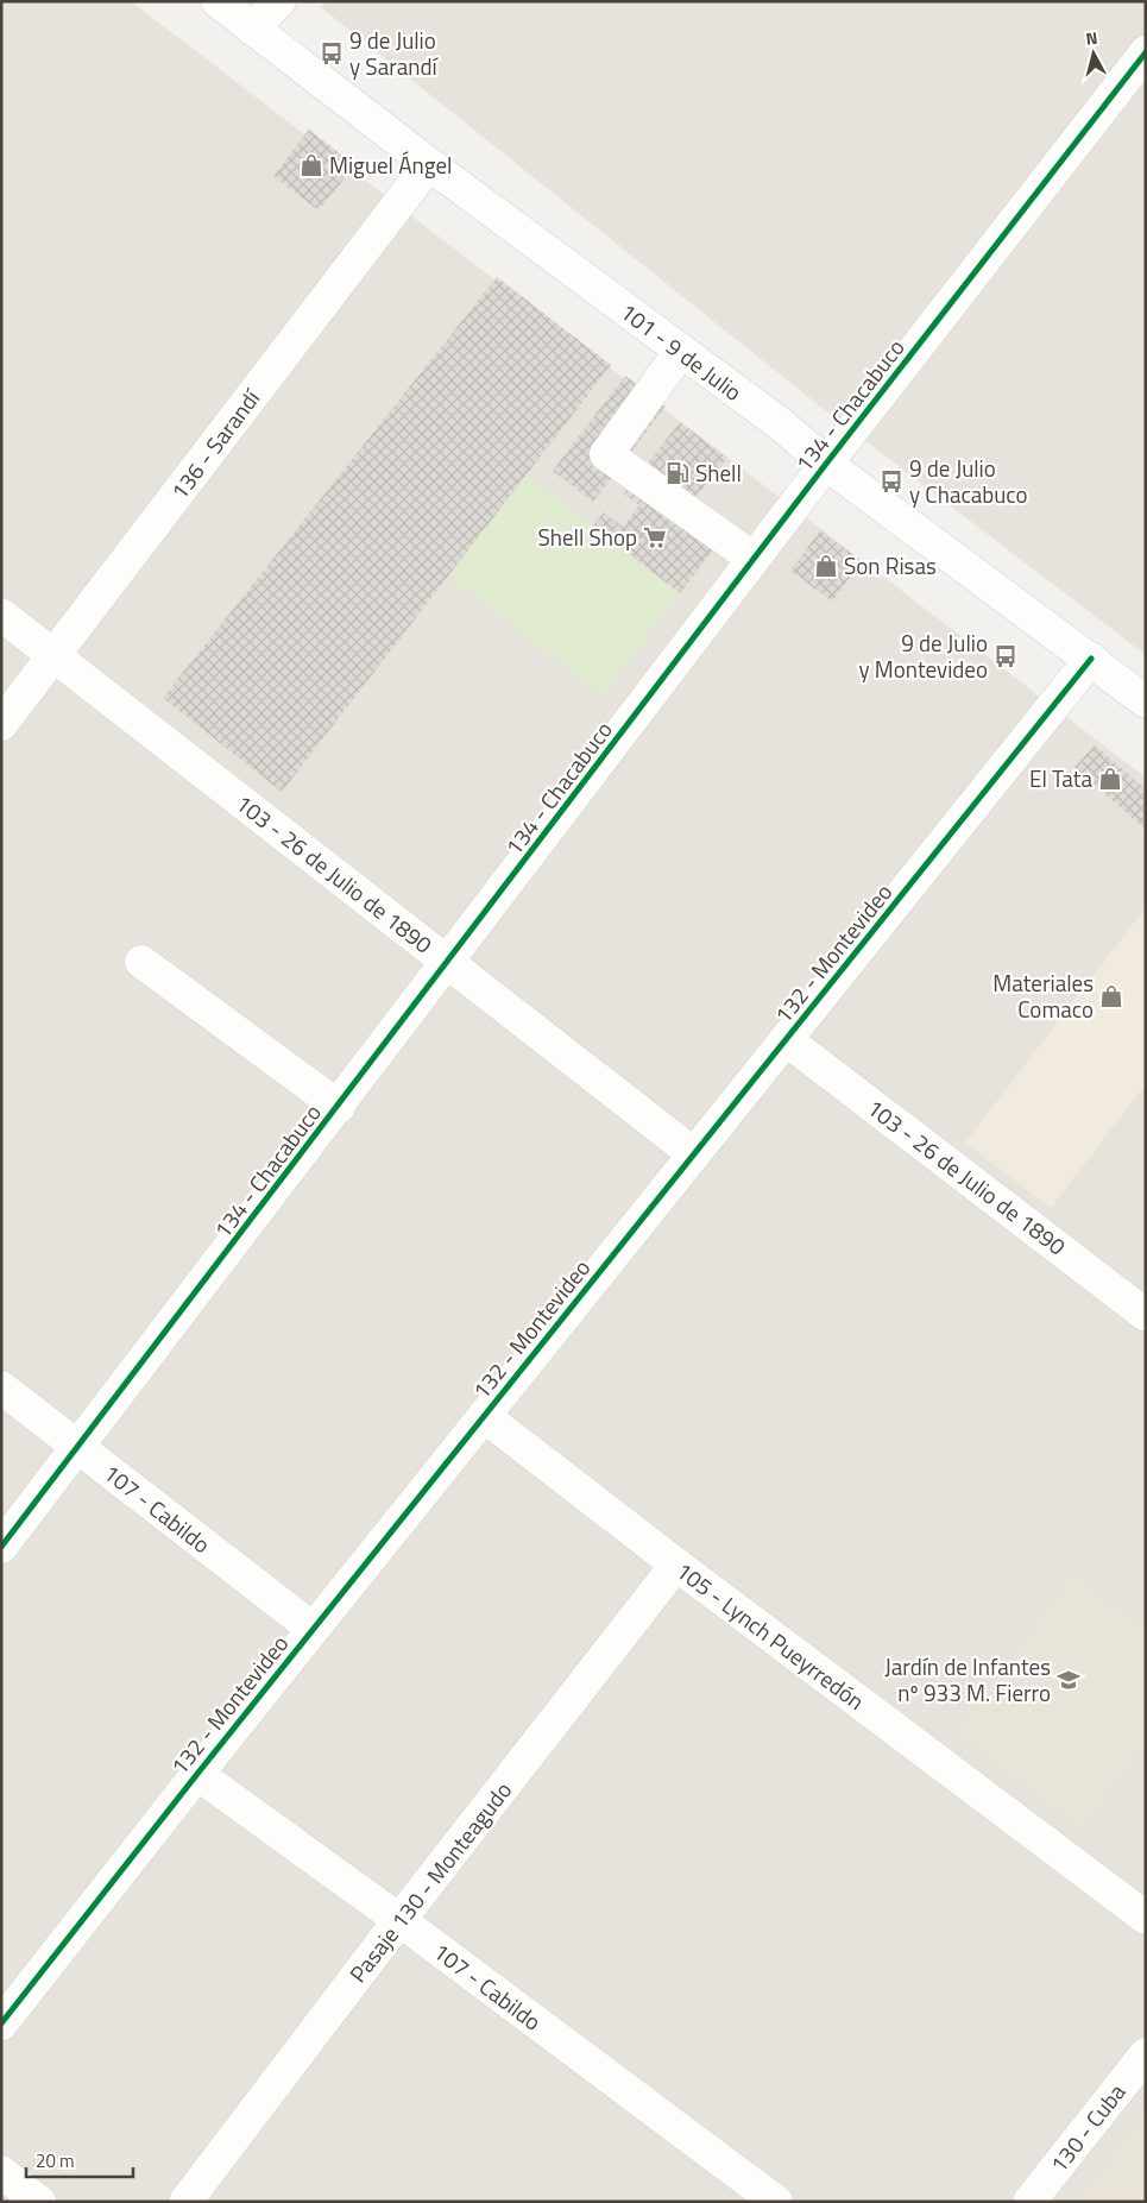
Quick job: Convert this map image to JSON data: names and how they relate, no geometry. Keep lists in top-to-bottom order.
{
  "streets": {
    "street": [
      "101 - 9 de Julio",
      "134 - Chacabuco",
      "136 - Sarandí",
      "103 - 26 de Julio de 1890",
      "132 - Montevideo",
      "107 - Cabildo",
      "105 - Lynch Pueyrredón",
      "Pasaje 130 - Monteagudo",
      "130 - Cuba"
    ]
  },
  "crossings": [
    ["101 - 9 de Julio", "134 - Chacabuco"],
    ["101 - 9 de Julio", "136 - Sarandí"],
    ["101 - 9 de Julio", "132 - Montevideo"],
    ["134 - Chacabuco", "103 - 26 de Julio de 1890"],
    ["134 - Chacabuco", "107 - Cabildo"],
    ["136 - Sarandí", "103 - 26 de Julio de 1890"],
    ["103 - 26 de Julio de 1890", "132 - Montevideo"],
    ["132 - Montevideo", "107 - Cabildo"],
    ["132 - Montevideo", "105 - Lynch Pueyrredón"],
    ["107 - Cabildo", "Pasaje 130 - Monteagudo"],
    ["105 - Lynch Pueyrredón", "Pasaje 130 - Monteagudo"]
  ],
  "places": {
    "bus stop": ["9 de Julio y Sarandí", "9 de Julio y Chacabuco", "9 de Julio y Montevideo"],
    "shop": [
      "Miguel Ángel",
      "Son Risas",
      "El Tata",
      "Materiales Comaco"
    ],
    "fuel station": ["Shell"],
    "supermarket": ["Shell Shop"],
    "school or university": ["Jardín de Infantes nº 933 M. Fierro"]
  },
  "scale_bar": "20 m",
  "north": "top"
}
